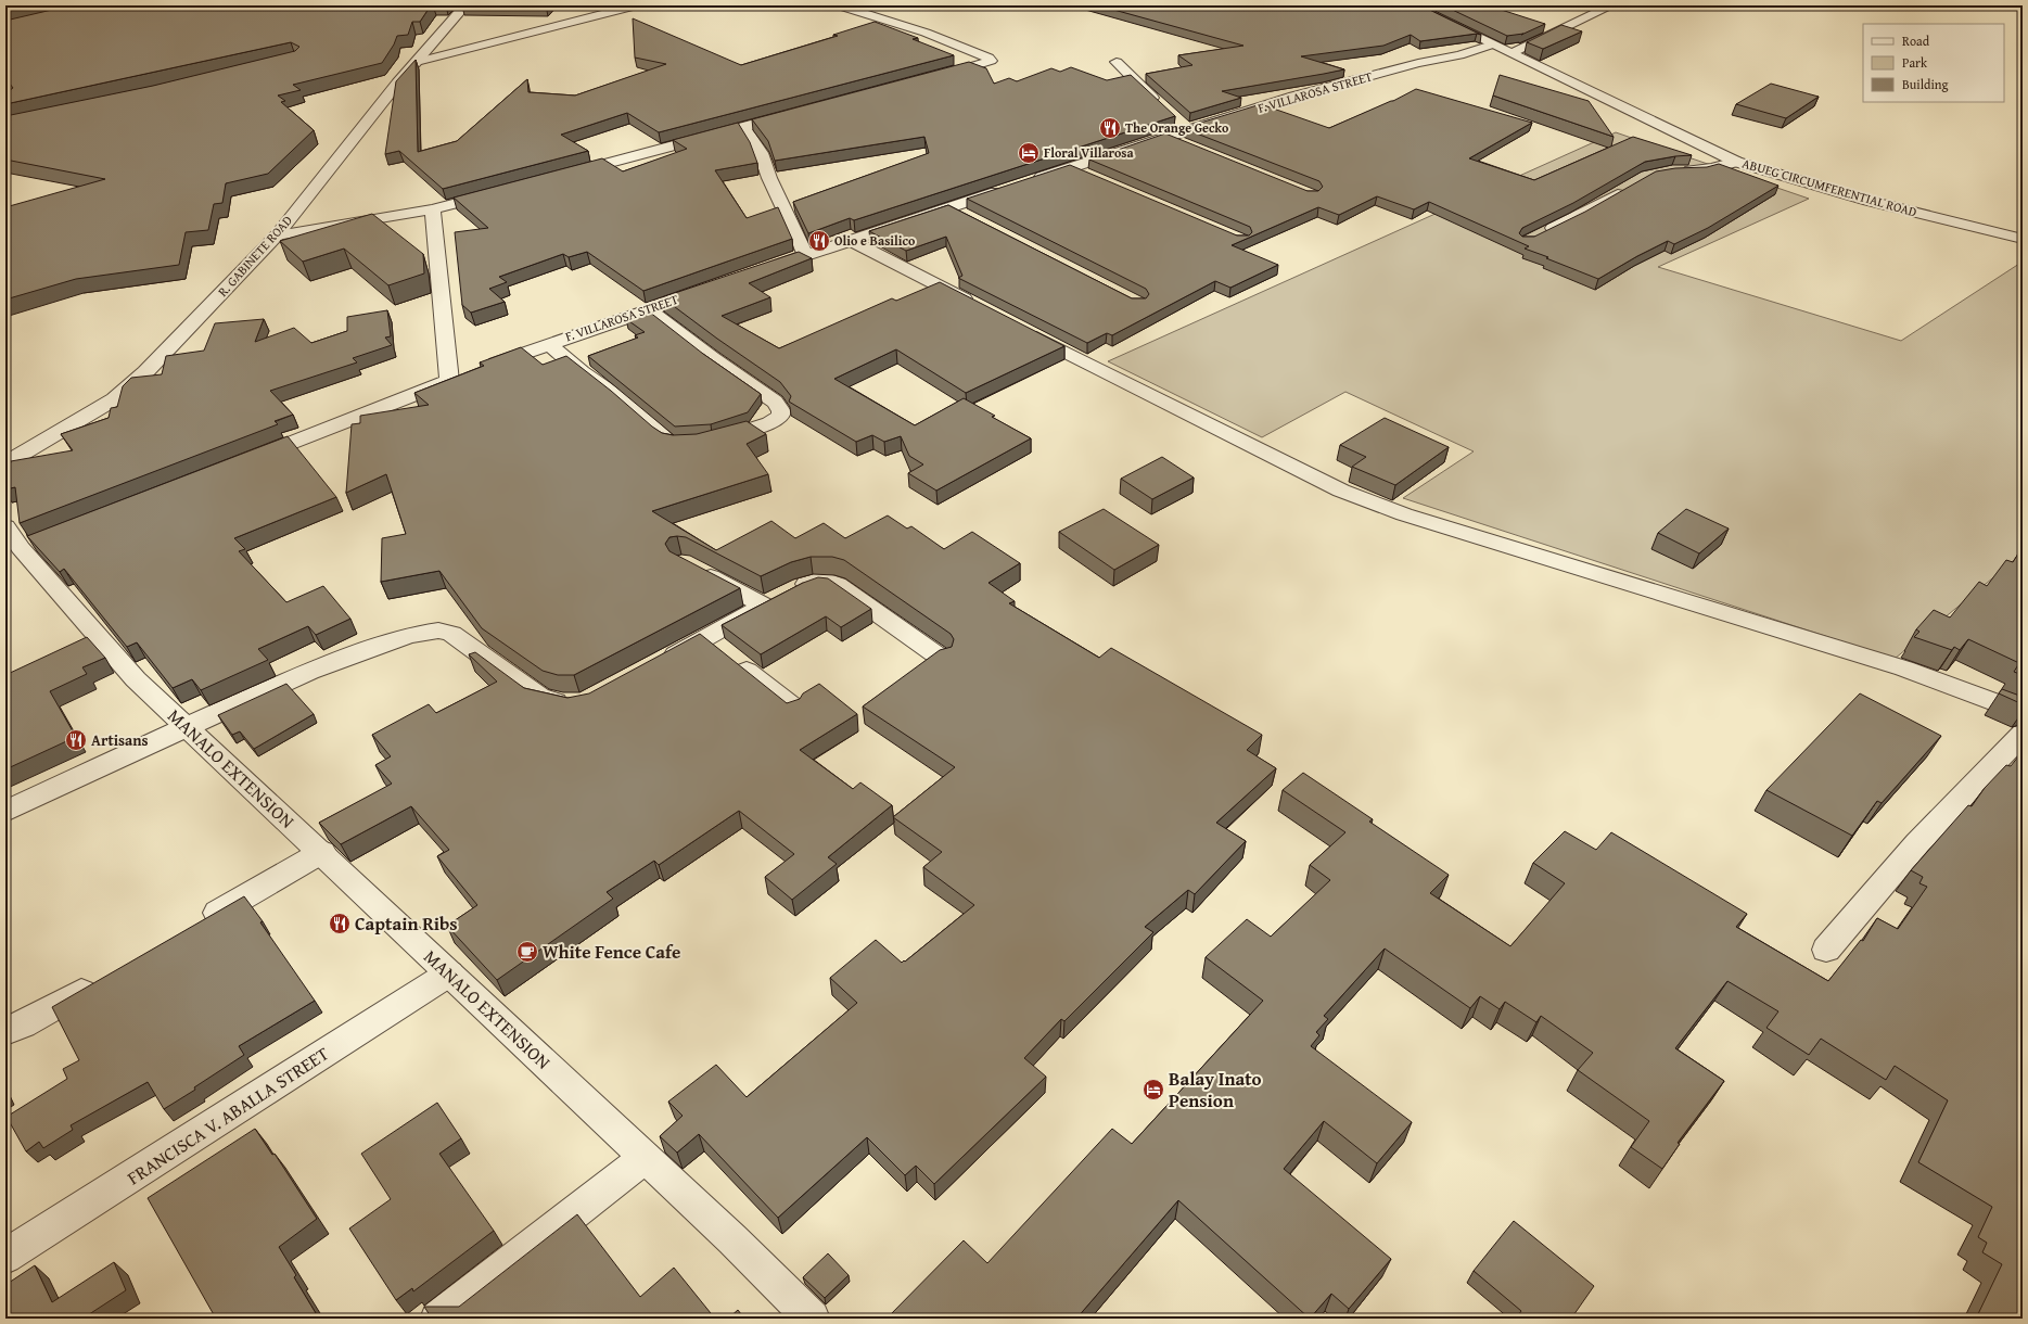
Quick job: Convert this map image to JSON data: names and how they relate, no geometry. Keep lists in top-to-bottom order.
{
  "streets": {
    "street": [
      "F. VILLAROSA STREET",
      "ABUEG CIRCUMFERENTIAL ROAD",
      "R. GABINETE ROAD",
      "MANALO EXTENSION",
      "FRANCISCA V. ABALLA STREET"
    ]
  },
  "crossings": [
    ["MANALO EXTENSION", "FRANCISCA V. ABALLA STREET"]
  ],
  "places": {
    "restaurant": [
      "The Orange Gecko",
      "Olio e Basilico",
      "Artisans",
      "Captain Ribs"
    ],
    "hotel": ["Floral Villarosa", "Balay Inato Pension"],
    "cafe": ["White Fence Cafe"]
  },
  "legend": ["Road", "Park", "Building"]
}
